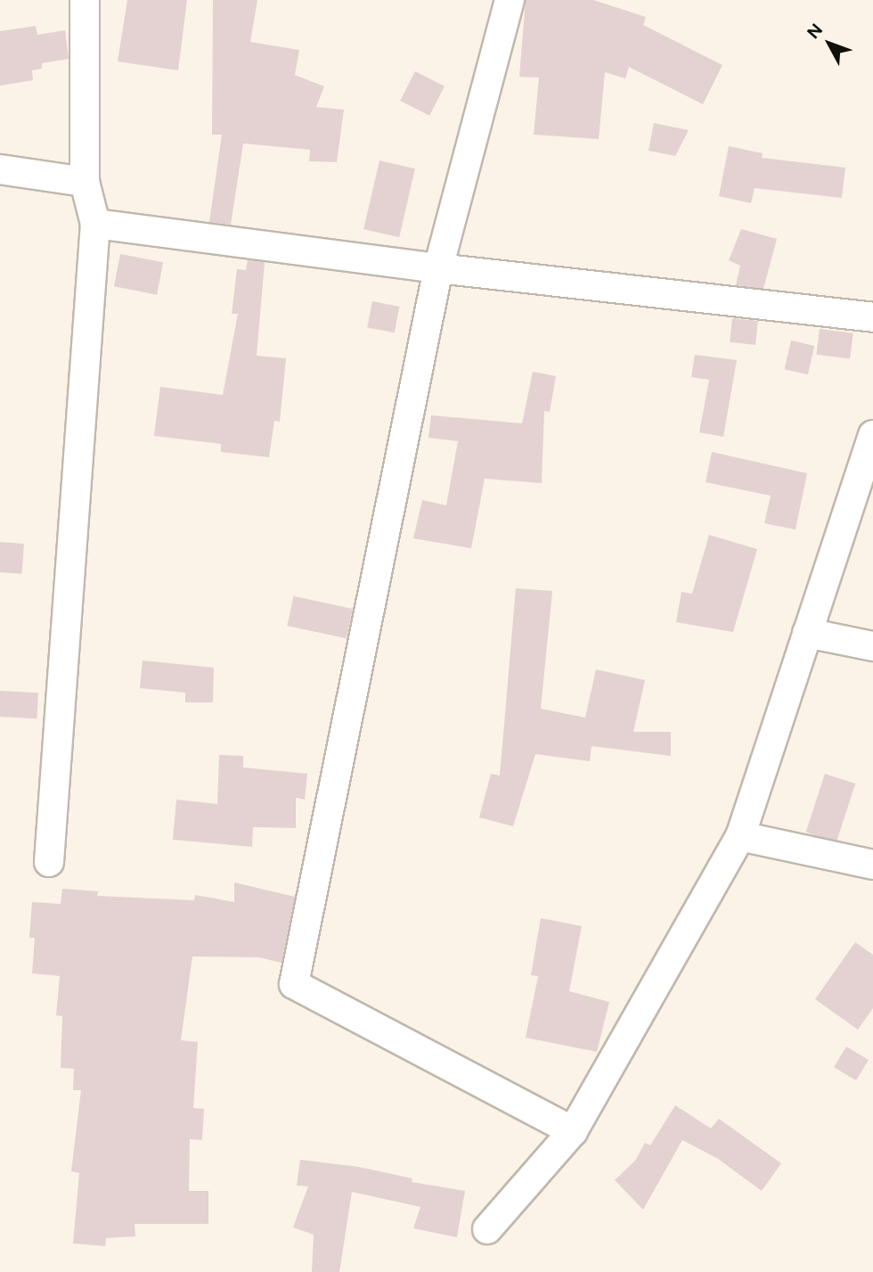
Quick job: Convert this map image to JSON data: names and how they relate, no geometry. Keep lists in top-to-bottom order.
{
  "north": "top left"
}
